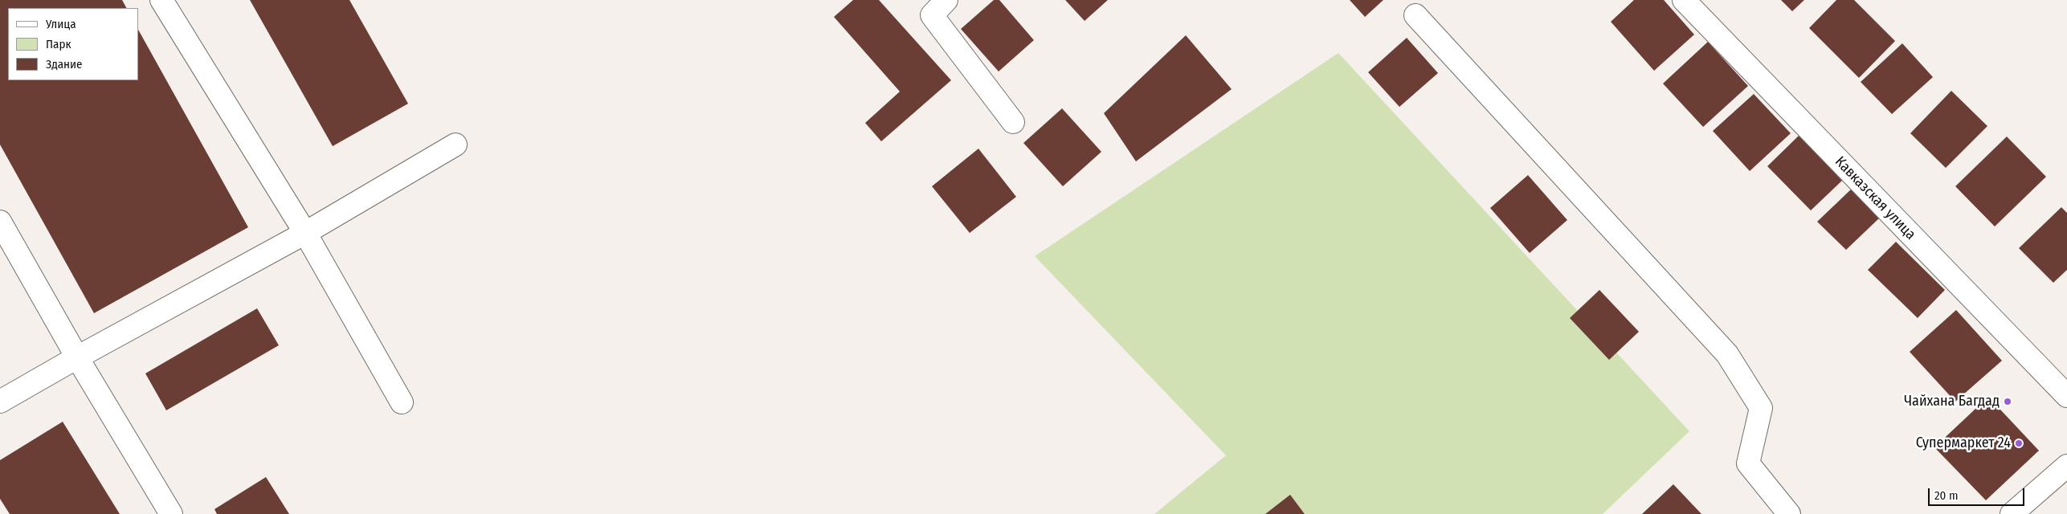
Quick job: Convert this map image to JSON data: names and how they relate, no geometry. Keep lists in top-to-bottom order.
{
  "streets": {
    "street": ["Кавказская улица"]
  },
  "places": ["Чайхана Багдад", "Супермаркет 24"],
  "legend": ["Улица", "Парк", "Здание"],
  "scale_bar": "20 m"
}
